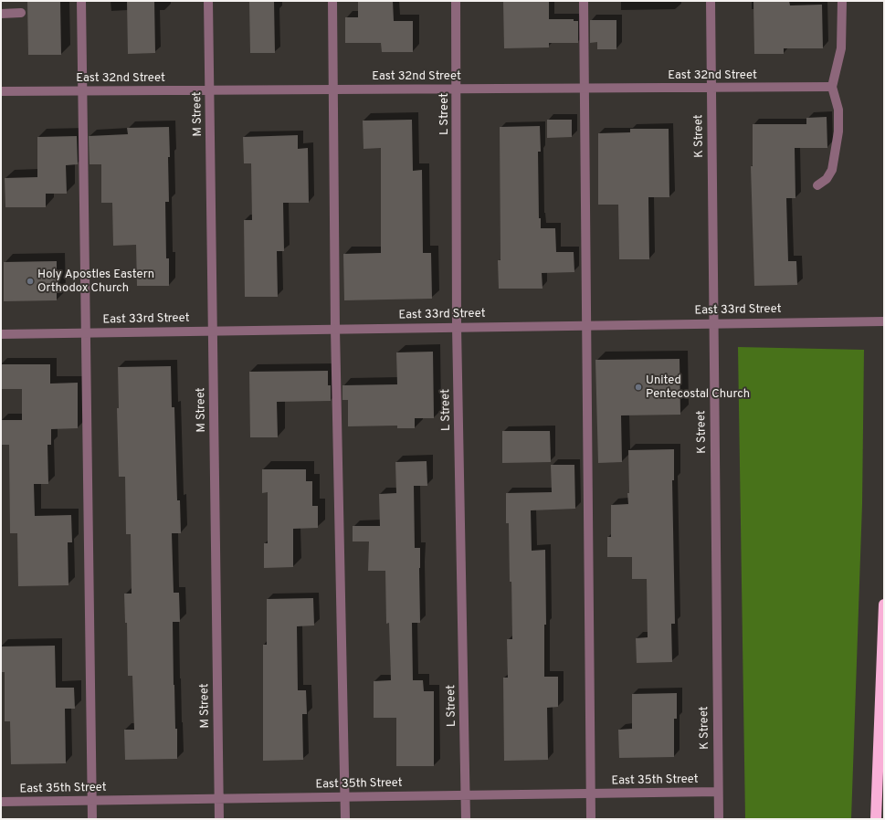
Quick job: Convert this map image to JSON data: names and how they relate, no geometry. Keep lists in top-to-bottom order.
{
  "streets": {
    "street": [
      "East 32nd Street",
      "M Street",
      "L Street",
      "K Street",
      "East 33rd Street",
      "East 35th Street"
    ]
  },
  "crossings": [
    ["East 32nd Street", "M Street"],
    ["East 32nd Street", "L Street"],
    ["East 32nd Street", "K Street"],
    ["M Street", "East 33rd Street"],
    ["M Street", "East 35th Street"],
    ["L Street", "East 33rd Street"],
    ["L Street", "East 35th Street"],
    ["K Street", "East 33rd Street"],
    ["K Street", "East 35th Street"]
  ],
  "places": ["Holy Apostles Eastern Orthodox Church", "United Pentecostal Church"]
}
